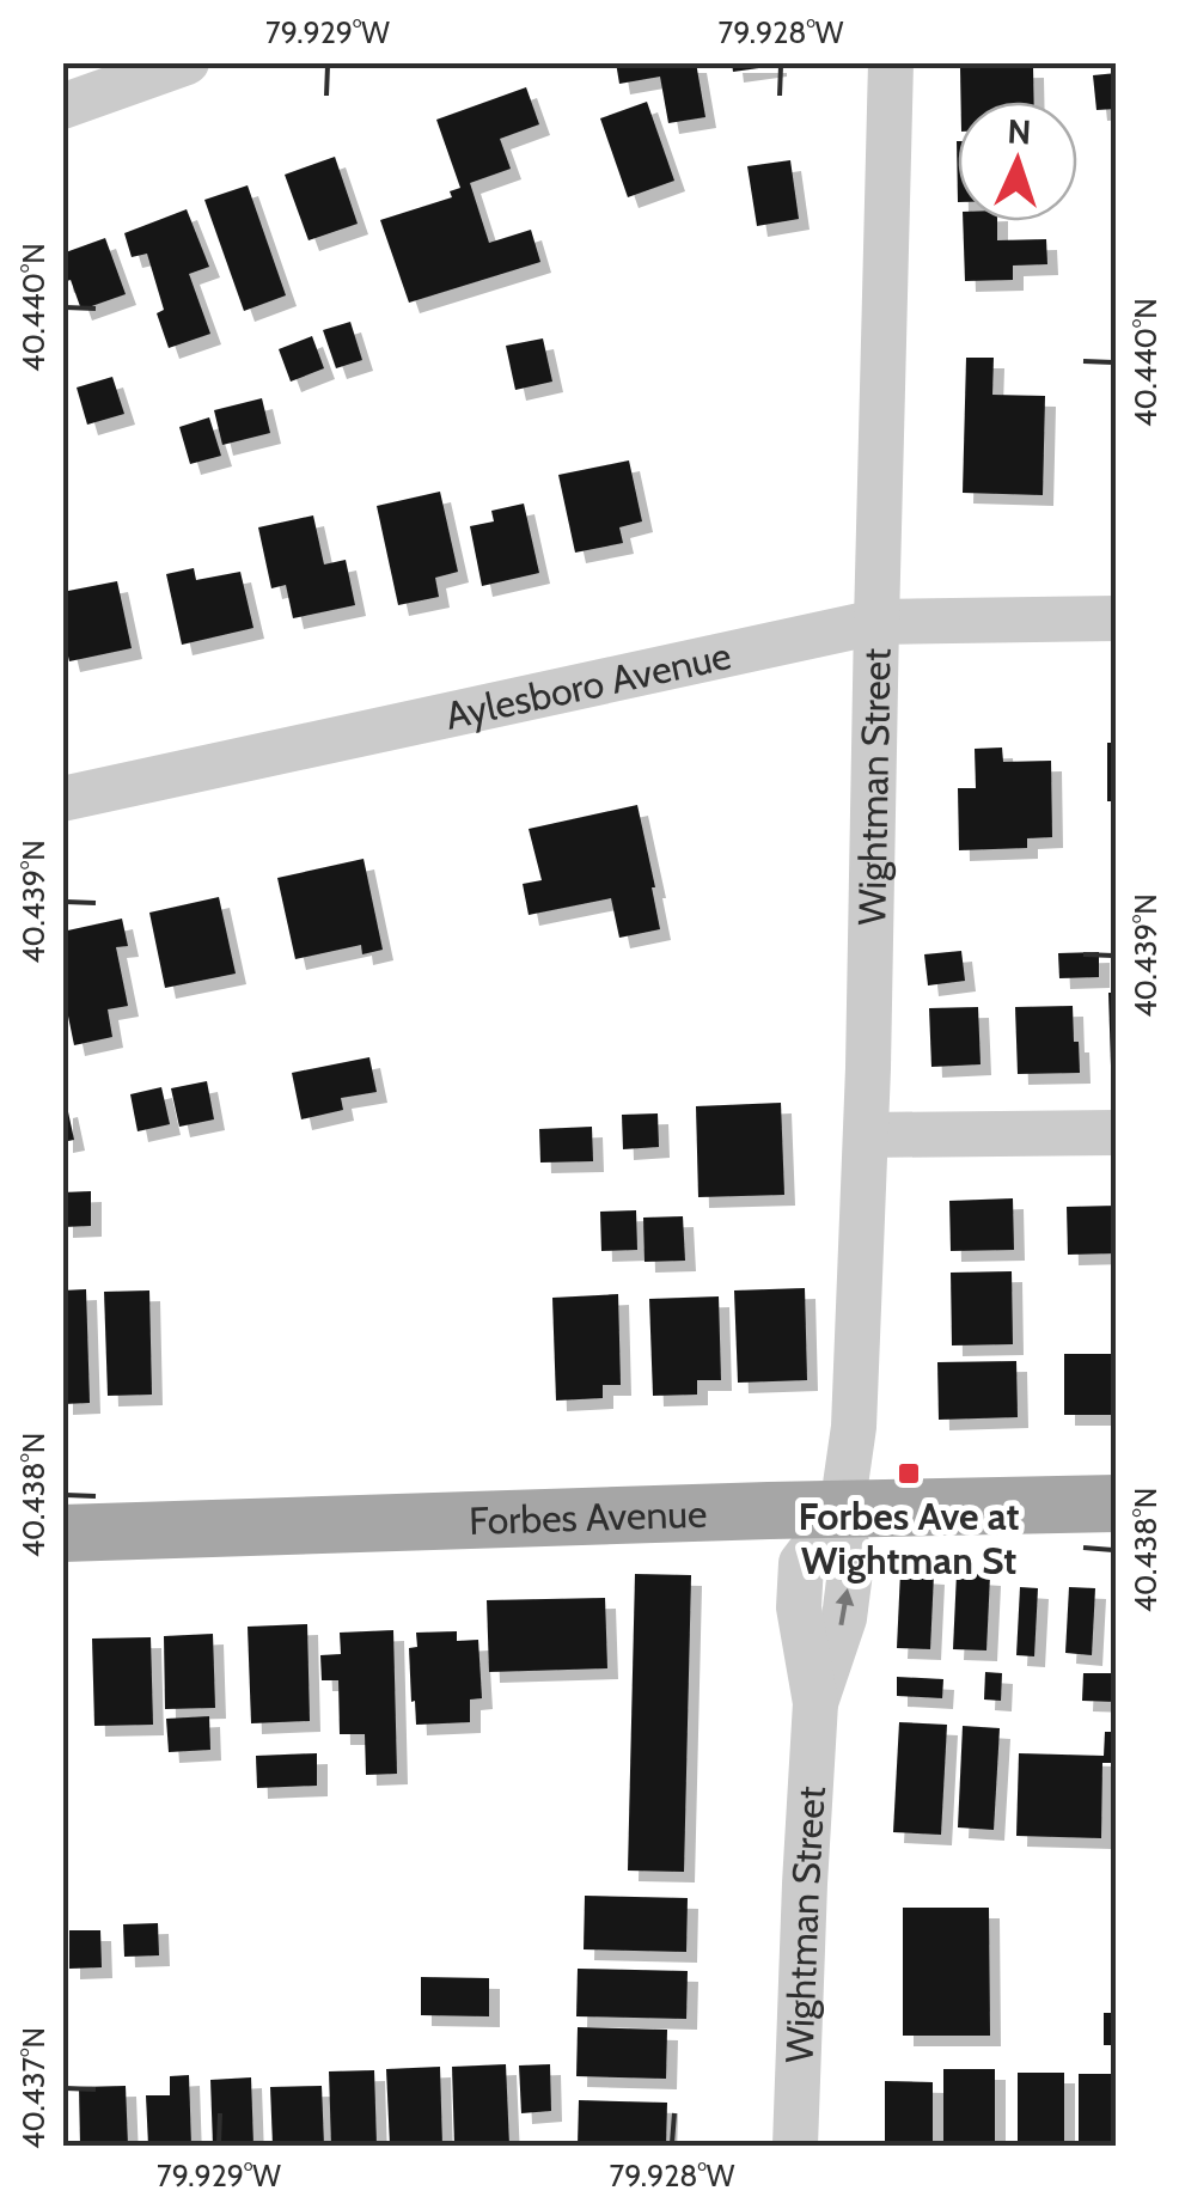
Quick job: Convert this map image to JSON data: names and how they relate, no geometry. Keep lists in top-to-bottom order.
{
  "streets": {
    "main road": ["Forbes Avenue"],
    "street": ["Aylesboro Avenue", "Wightman Street"]
  },
  "crossings": [
    ["Aylesboro Avenue", "Wightman Street"],
    ["Wightman Street", "Forbes Avenue"]
  ],
  "places": {
    "transit": ["Forbes Ave at Wightman St"]
  },
  "north": "top",
  "coordinates": [
    "79.929°W",
    "79.928°W",
    "40.440°N",
    "40.439°N",
    "40.438°N",
    "40.437°N"
  ]
}
